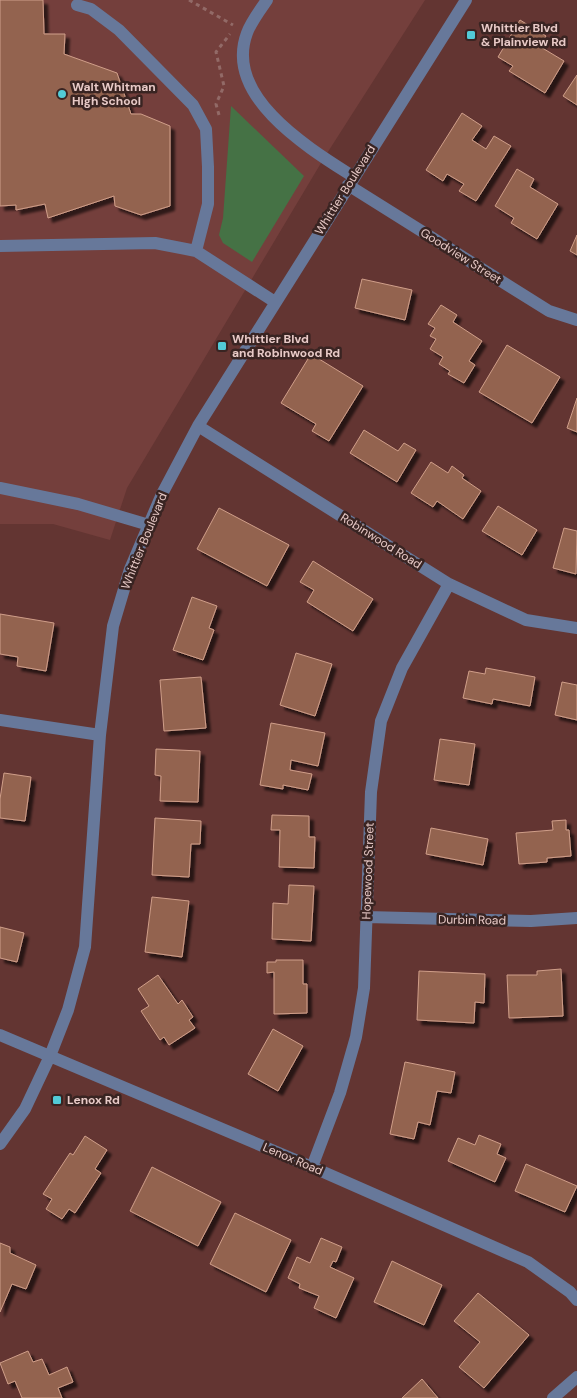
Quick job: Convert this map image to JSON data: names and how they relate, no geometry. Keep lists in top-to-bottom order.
{
  "streets": {
    "street": [
      "Whittier Boulevard",
      "Goodview Street",
      "Robinwood Road",
      "Hopewood Street",
      "Durbin Road",
      "Lenox Road"
    ]
  },
  "crossings": [
    ["Whittier Boulevard", "Goodview Street"],
    ["Whittier Boulevard", "Robinwood Road"],
    ["Whittier Boulevard", "Lenox Road"],
    ["Robinwood Road", "Hopewood Street"],
    ["Hopewood Street", "Durbin Road"],
    ["Hopewood Street", "Lenox Road"]
  ],
  "places": {
    "transit": ["Whittier Blvd & Plainview Rd", "Whittier Blvd and Robinwood Rd", "Lenox Rd"],
    "other": ["Walt Whitman High School"]
  }
}
